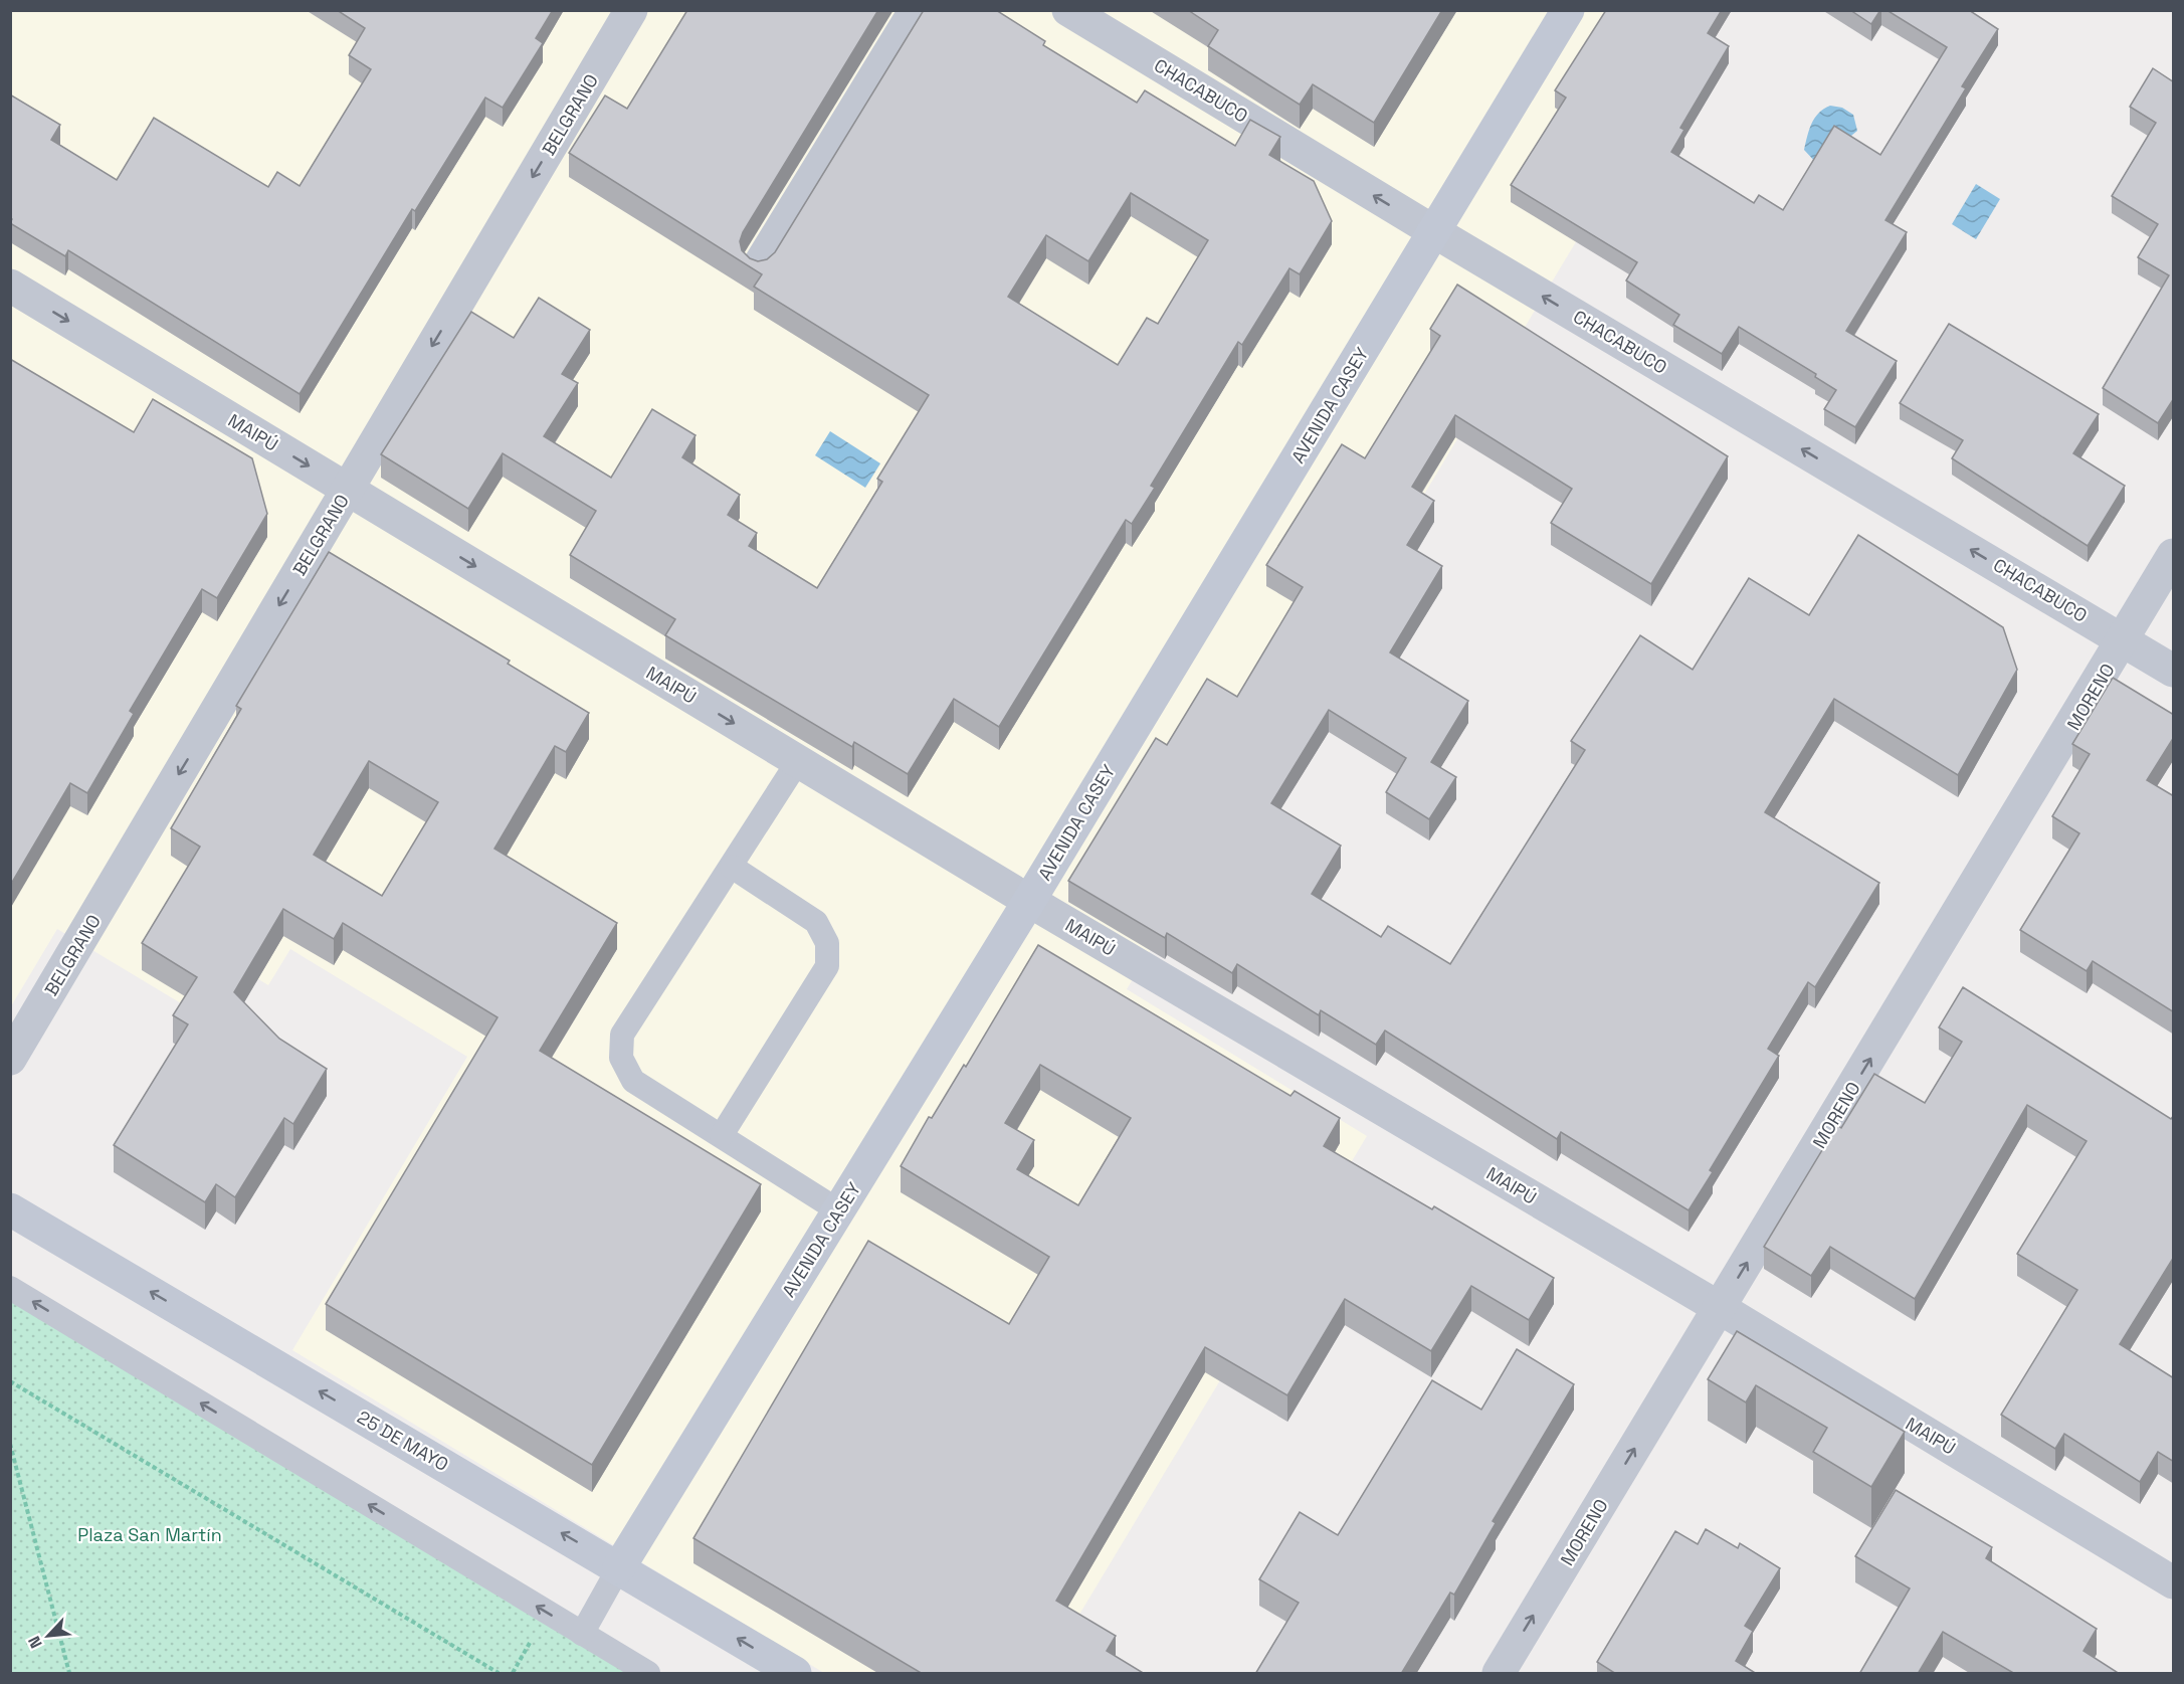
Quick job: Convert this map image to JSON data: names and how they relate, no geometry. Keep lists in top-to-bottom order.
{
  "streets": {
    "main road": ["AVENIDA CASEY", "25 DE MAYO"],
    "street": [
      "CHACABUCO",
      "BELGRANO",
      "MAIPÚ",
      "MORENO"
    ]
  },
  "crossings": [
    ["CHACABUCO", "AVENIDA CASEY"],
    ["CHACABUCO", "MORENO"],
    ["BELGRANO", "MAIPÚ"],
    ["AVENIDA CASEY", "MAIPÚ"],
    ["AVENIDA CASEY", "25 DE MAYO"],
    ["MAIPÚ", "MORENO"]
  ],
  "one_way": [
    "CHACABUCO",
    "BELGRANO",
    "MAIPÚ",
    "MORENO",
    "25 DE MAYO"
  ],
  "parks": ["Plaza San Martín"],
  "north": "bottom left"
}
